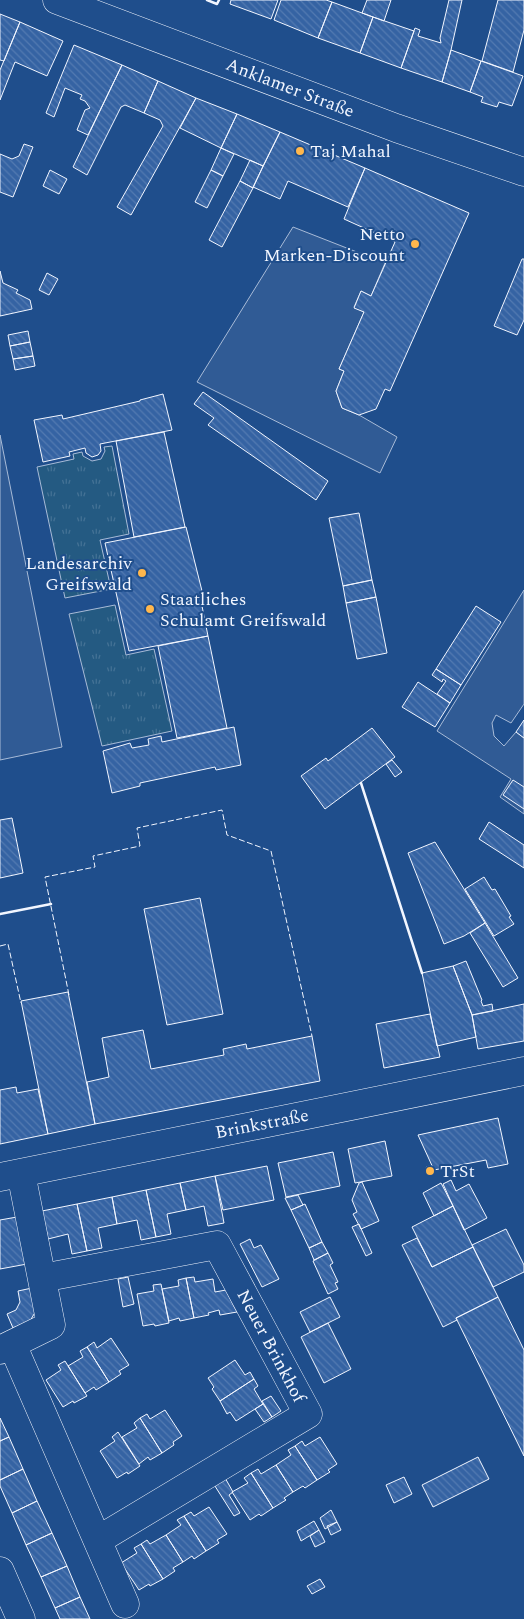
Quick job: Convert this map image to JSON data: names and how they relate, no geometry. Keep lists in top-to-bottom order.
{
  "streets": {
    "street": ["Anklamer Straße", "Brinkstraße", "Neuer Brinkhof"]
  },
  "places": [
    "Taj Mahal",
    "Netto Marken-Discount",
    "Landesarchiv Greifswald",
    "Staatliches Schulamt Greifswald",
    "TrSt"
  ]
}
